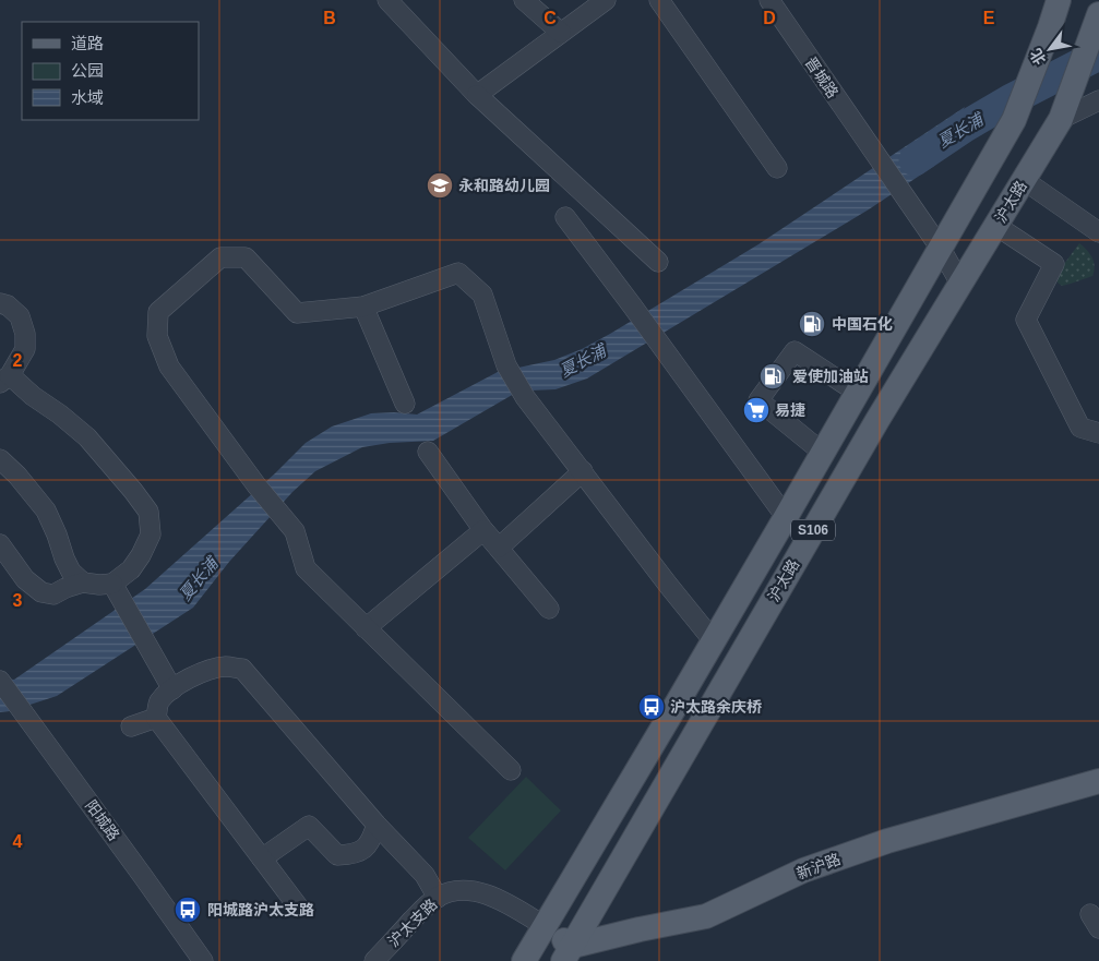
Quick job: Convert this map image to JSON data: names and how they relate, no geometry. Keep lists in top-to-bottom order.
{
  "streets": {
    "main road": ["沪太路", "S106", "新沪路"],
    "street": ["晋城路", "阳城路", "沪太支路"]
  },
  "crossings": [
    ["晋城路", "沪太路"],
    ["沪太路", "S106"],
    ["沪太路", "新沪路"],
    ["沪太路", "沪太支路"]
  ],
  "water": ["夏长浦"],
  "places": {
    "school or university": ["永和路幼儿园"],
    "fuel station": ["中国石化", "爱使加油站"],
    "supermarket": ["易捷"],
    "bus stop": ["沪太路余庆桥", "阳城路沪太支路"]
  },
  "legend": ["道路", "公园", "水域"],
  "north": "bottom left",
  "grid": {
    "columns": [
      "B",
      "C",
      "D",
      "E"
    ],
    "rows": ["2", "3", "4"]
  }
}
